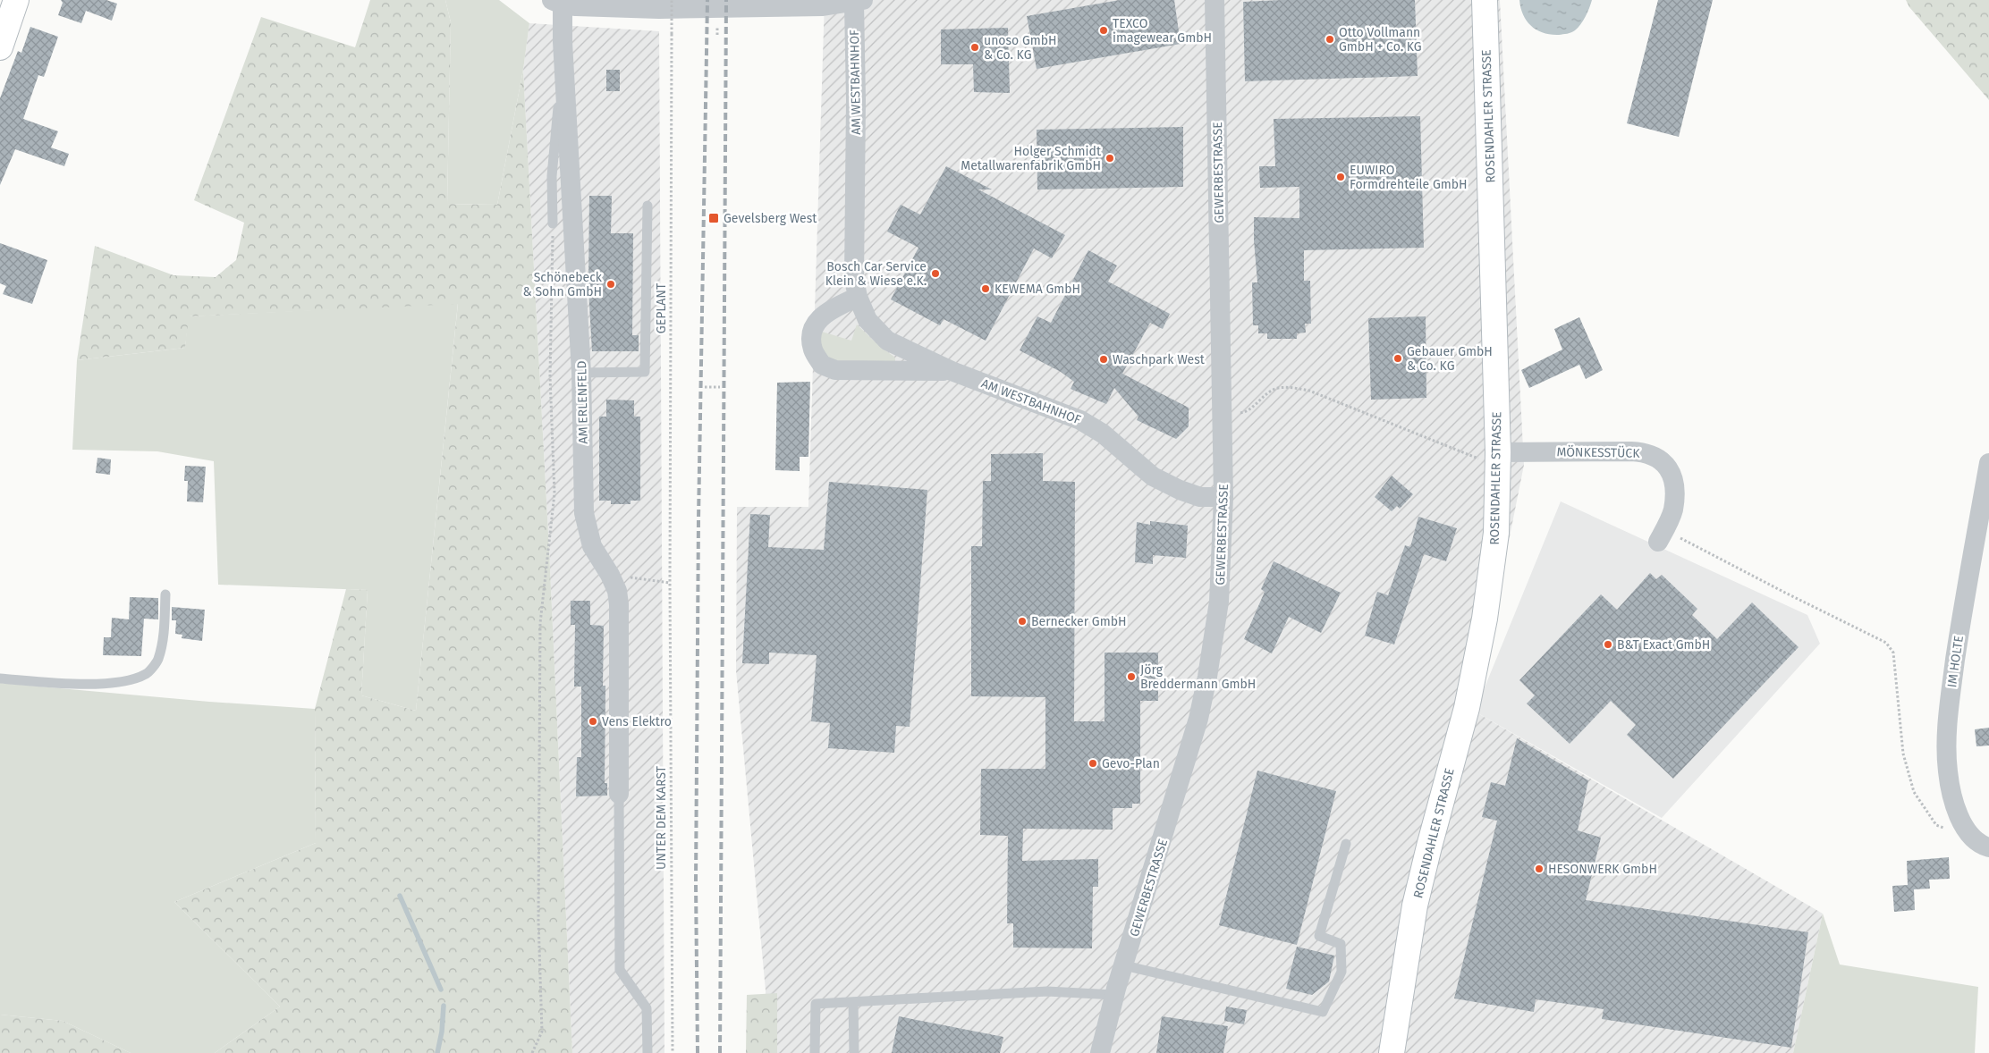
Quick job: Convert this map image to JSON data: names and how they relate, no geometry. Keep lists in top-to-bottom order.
{
  "streets": {
    "main road": ["ROSENDAHLER STRASSE"],
    "street": [
      "AM WESTBAHNHOF",
      "GEWERBESTRASSE",
      "AM ERLENFELD",
      "MÖNKESSTÜCK",
      "IM HOLTE"
    ],
    "path": ["GEPLANT", "UNTER DEM KARST"]
  },
  "crossings": [
    ["AM WESTBAHNHOF", "GEWERBESTRASSE"],
    ["ROSENDAHLER STRASSE", "MÖNKESSTÜCK"],
    ["GEPLANT", "UNTER DEM KARST"]
  ],
  "places": {
    "other": [
      "TEXCO imagewear GmbH",
      "Otto Vollmann GmbH + Co. KG",
      "unoso GmbH & Co. KG",
      "Holger Schmidt Metallwarenfabrik GmbH",
      "EUWIRO Formdrehteile GmbH",
      "Bosch Car Service Klein & Wiese e.K.",
      "Schönebeck & Sohn GmbH",
      "KEWEMA GmbH",
      "Gebauer GmbH & Co. KG",
      "Waschpark West",
      "Bernecker GmbH",
      "B&T Exact GmbH",
      "Jörg Breddermann GmbH",
      "Vens Elektro",
      "Gevo-Plan",
      "HESONWERK GmbH"
    ],
    "transit": ["Gevelsberg West"]
  }
}
